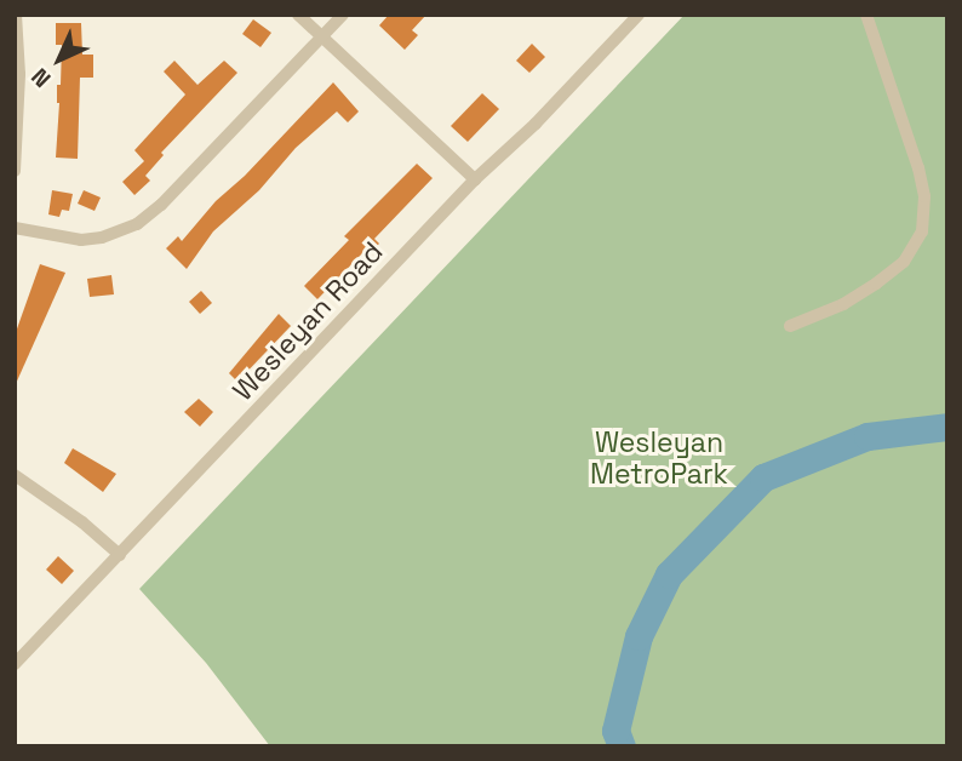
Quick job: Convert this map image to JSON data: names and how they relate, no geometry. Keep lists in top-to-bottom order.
{
  "streets": {
    "street": ["Wesleyan Road"]
  },
  "parks": ["Wesleyan MetroPark"],
  "north": "bottom left"
}
